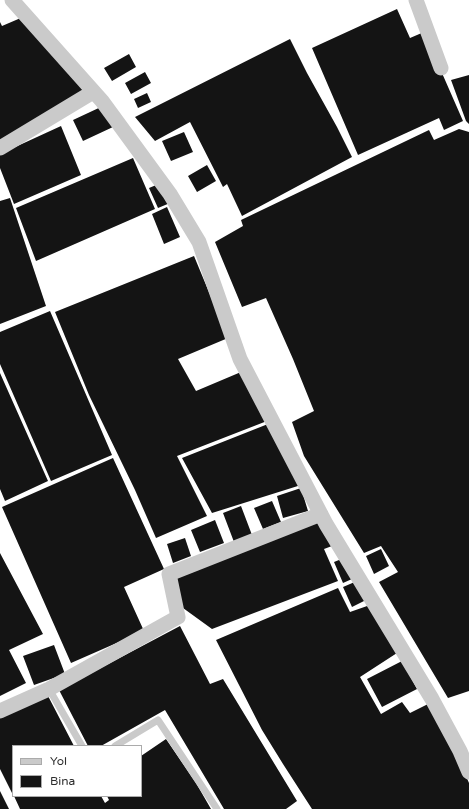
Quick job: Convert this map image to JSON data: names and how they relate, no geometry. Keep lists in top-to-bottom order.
{
  "legend": ["Yol", "Bina"]
}
